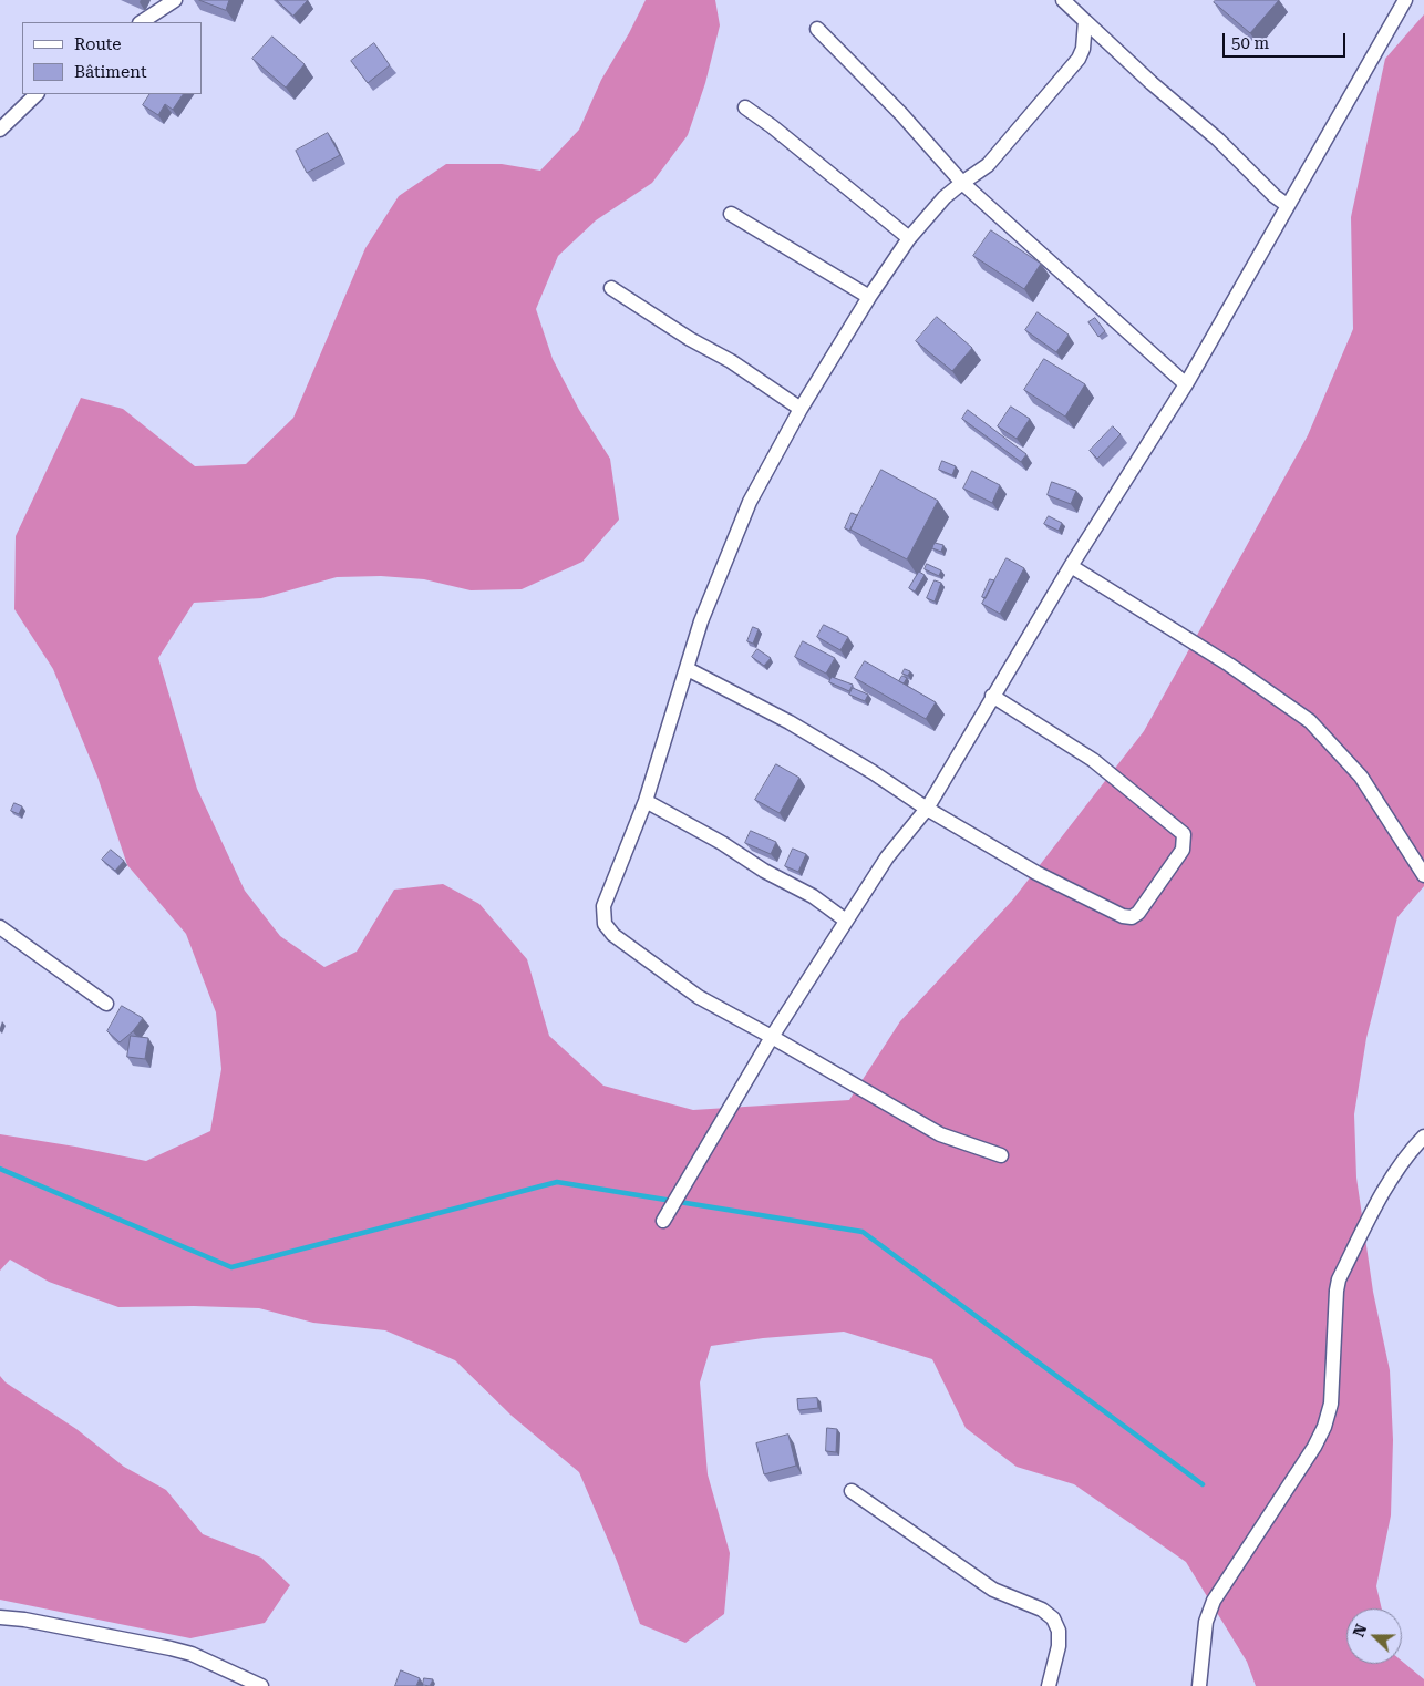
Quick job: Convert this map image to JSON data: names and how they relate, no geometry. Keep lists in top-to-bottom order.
{
  "legend": ["Route", "Bâtiment"],
  "scale_bar": "50 m",
  "north": "left"
}
